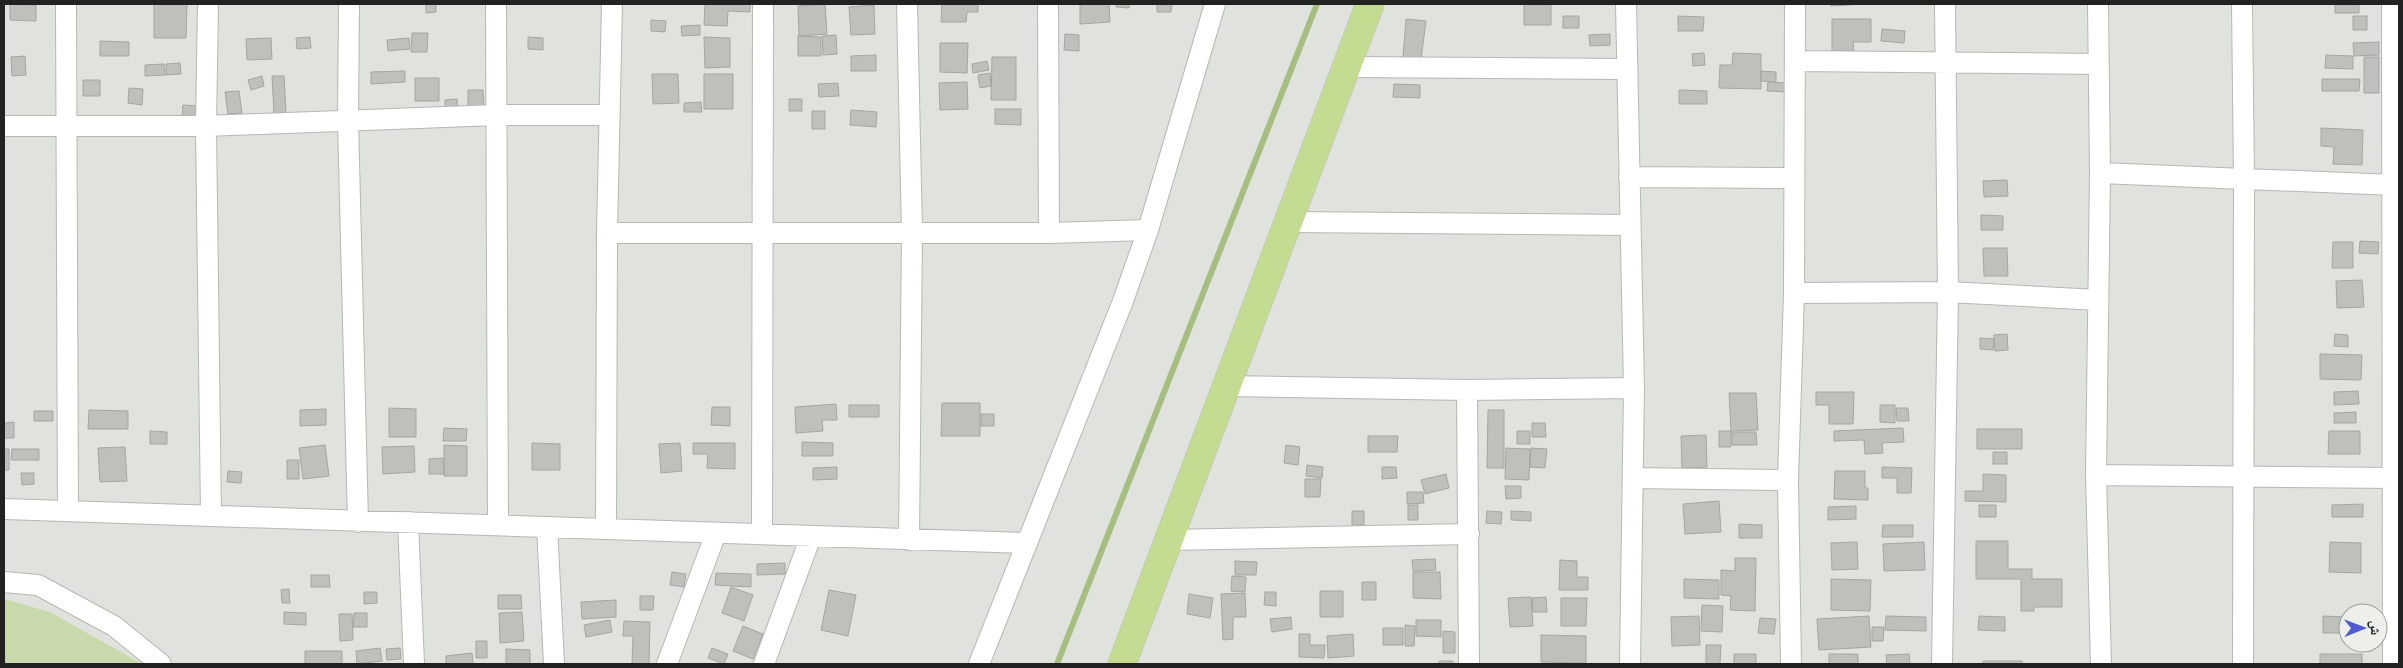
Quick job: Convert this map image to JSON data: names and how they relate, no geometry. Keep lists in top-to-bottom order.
{
  "north": "right"
}
